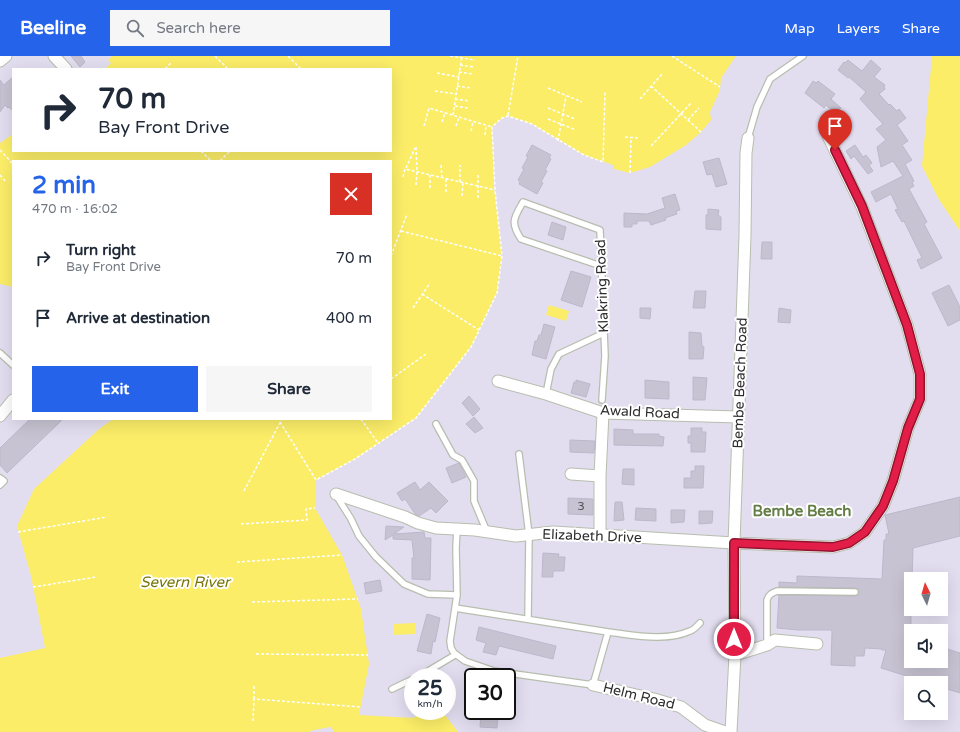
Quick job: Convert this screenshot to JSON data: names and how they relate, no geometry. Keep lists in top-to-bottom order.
{
  "streets": {
    "street": [
      "Bembe Beach Road",
      "Awald Road",
      "Elizabeth Drive",
      "Helm Road"
    ],
    "lane": ["Klakring Road"]
  },
  "crossings": [
    ["Bembe Beach Road", "Awald Road"],
    ["Bembe Beach Road", "Elizabeth Drive"]
  ],
  "districts": ["Bembe Beach"],
  "water": ["Severn River"],
  "house_numbers": ["3"],
  "north": "top",
  "page": {
    "header": "Beeline",
    "search": "Search here",
    "nav": ["Map", "Layers", "Share"],
    "turn": ["70 m", "Bay Front Drive"],
    "heading": ["2 min", "470 m · 16:02"],
    "list": [
      {
        "name": "Turn right",
        "note": "Bay Front Drive",
        "value": "70 m"
      },
      {
        "name": "Arrive at destination",
        "value": "400 m"
      }
    ],
    "buttons": ["Exit", "Share"],
    "speed": "25 km/h",
    "limit": "30"
  }
}
